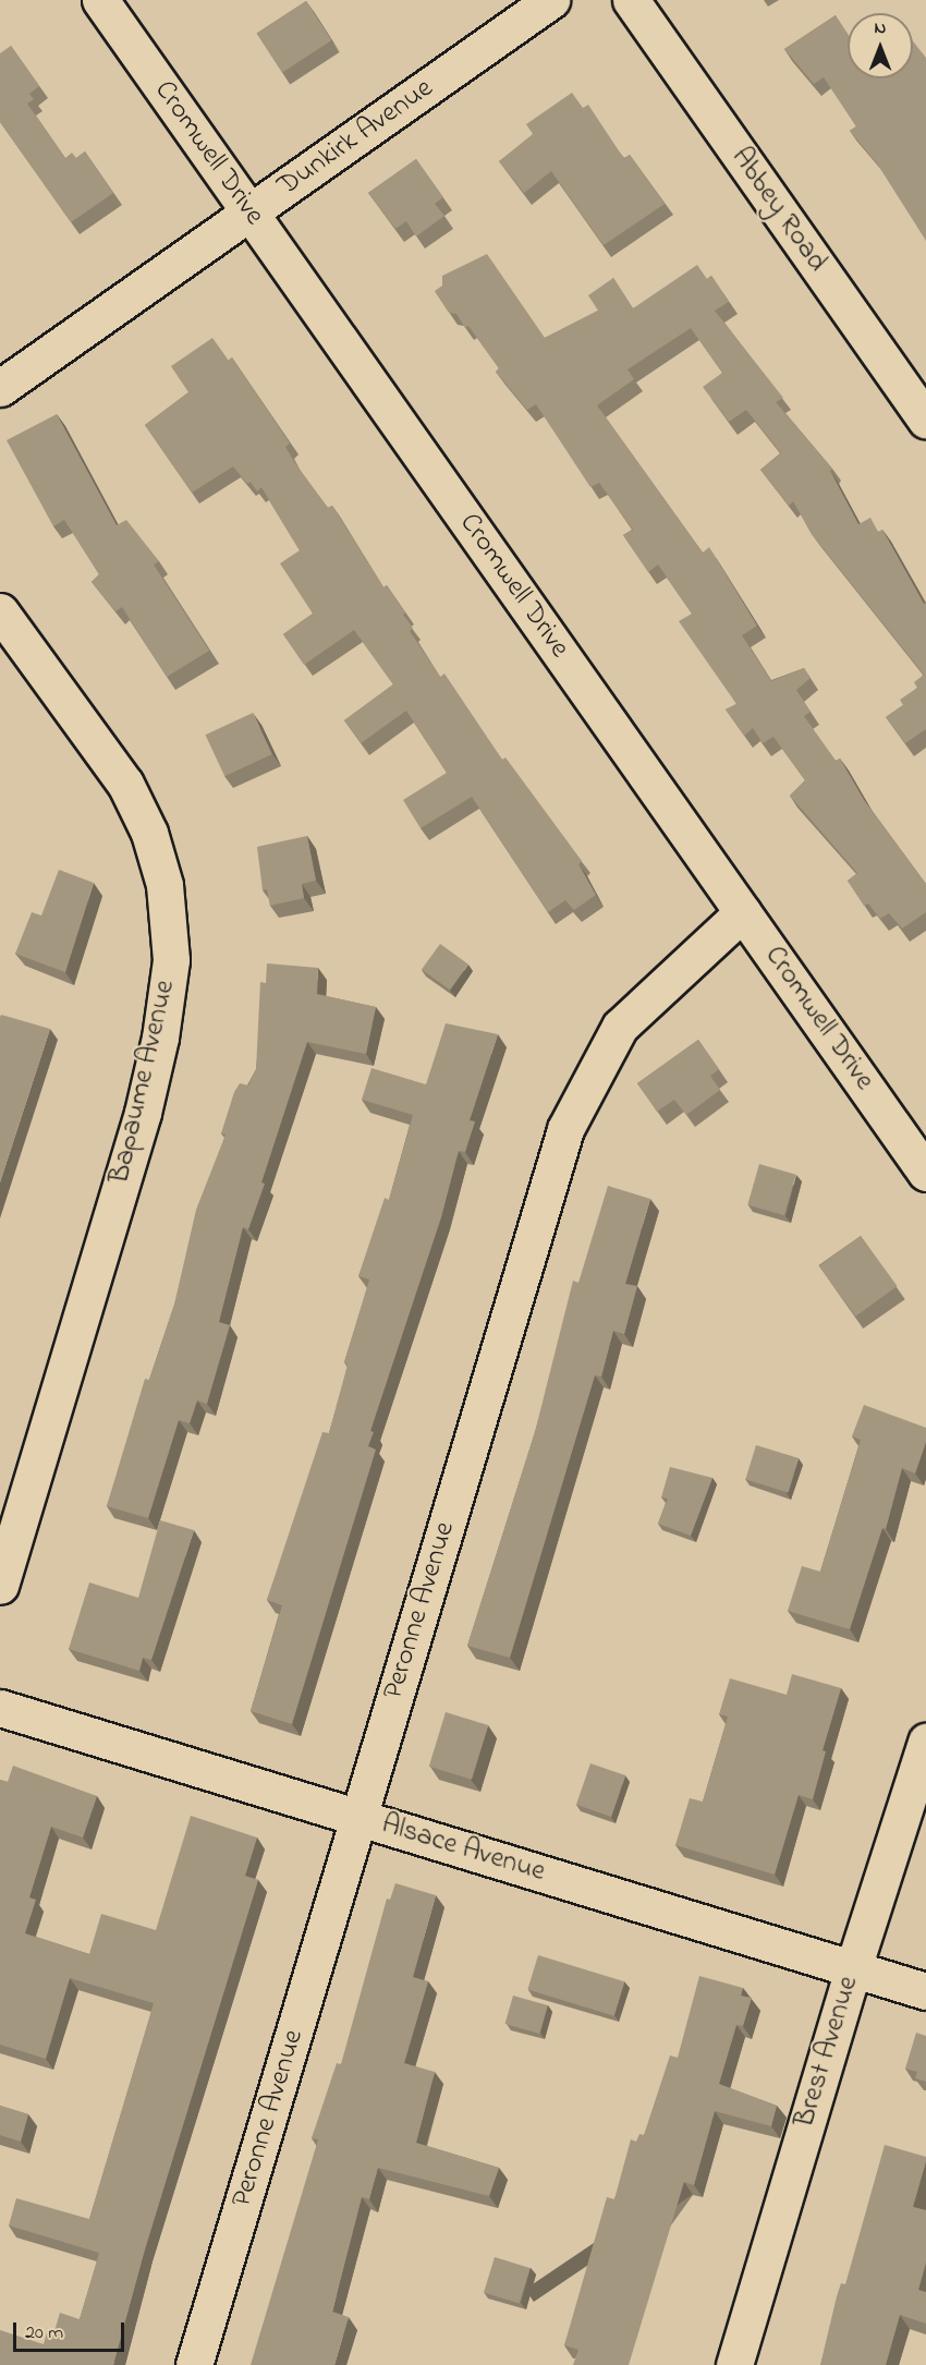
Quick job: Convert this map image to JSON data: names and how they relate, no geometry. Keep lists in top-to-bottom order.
{
  "streets": {
    "street": [
      "Dunkirk Avenue",
      "Cromwell Drive",
      "Abbey Road",
      "Bapaume Avenue",
      "Peronne Avenue",
      "Alsace Avenue",
      "Brest Avenue"
    ]
  },
  "crossings": [
    ["Dunkirk Avenue", "Cromwell Drive"],
    ["Cromwell Drive", "Peronne Avenue"],
    ["Peronne Avenue", "Alsace Avenue"],
    ["Alsace Avenue", "Brest Avenue"]
  ],
  "scale_bar": "20 m",
  "north": "top"
}
